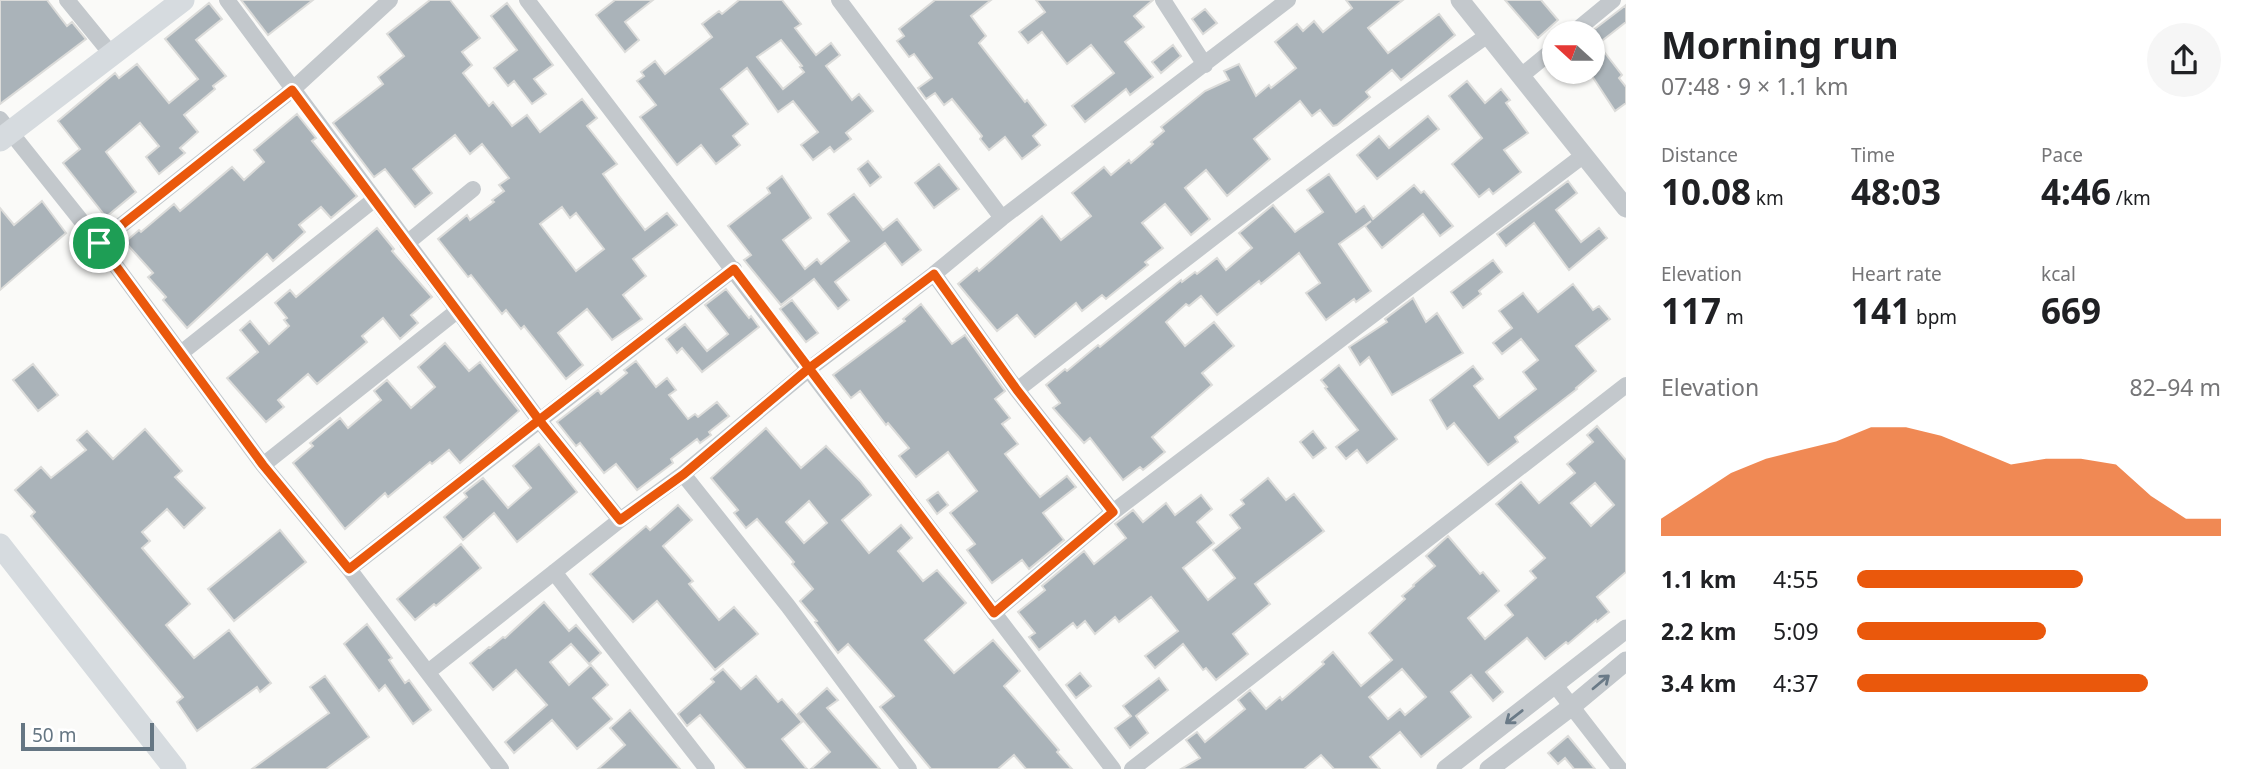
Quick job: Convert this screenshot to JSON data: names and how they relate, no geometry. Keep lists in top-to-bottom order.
{
  "scale_bar": "50 m",
  "north": "left",
  "page": {
    "heading": ["Morning run", "07:48 · 9 × 1.1 km"],
    "stats": [
      ["Distance", "10.08 km"],
      ["Time", "48:03"],
      ["Pace", "4:46 /km"],
      ["Elevation", "117 m"],
      ["Heart rate", "141 bpm"],
      ["kcal", "669"]
    ],
    "chart": ["Elevation", "82–94 m"],
    "list": [
      {
        "name": "1.1 km",
        "note": "4:55"
      },
      {
        "name": "2.2 km",
        "note": "5:09"
      },
      {
        "name": "3.4 km",
        "note": "4:37"
      }
    ],
    "scale": "50 m"
  }
}
